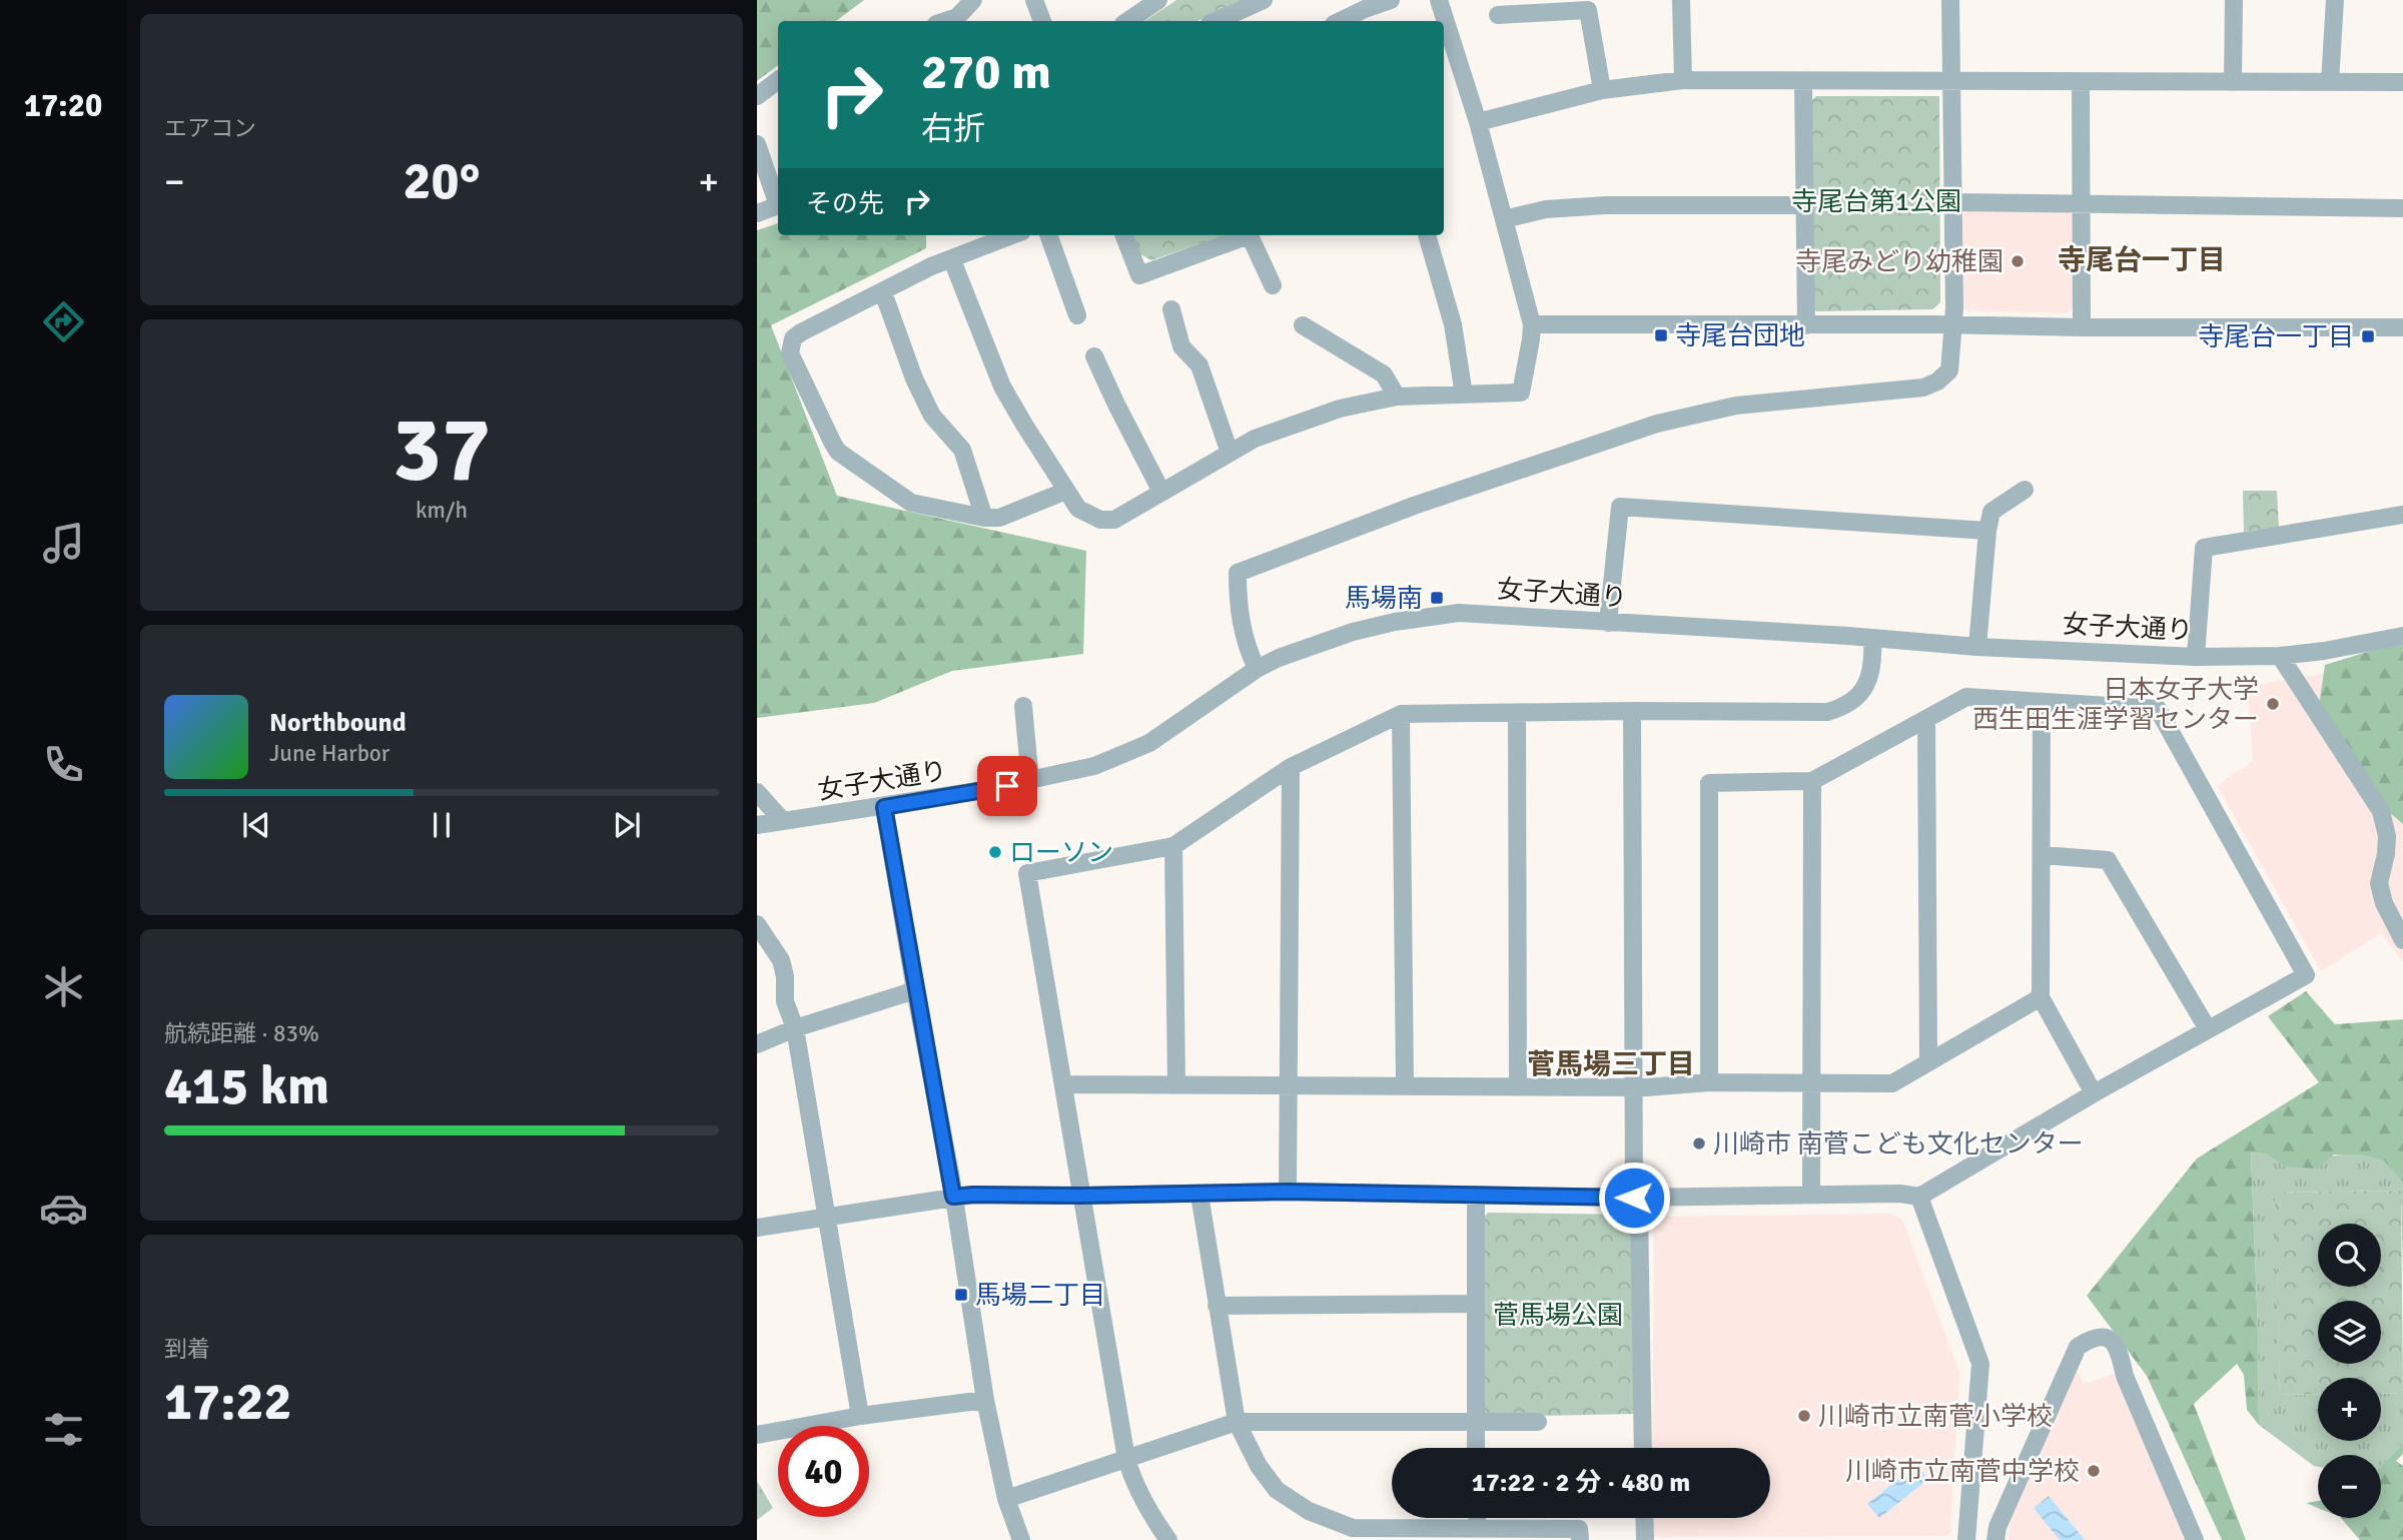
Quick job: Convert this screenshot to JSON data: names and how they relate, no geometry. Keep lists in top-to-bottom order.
{
  "streets": {
    "street": ["女子大通り"]
  },
  "districts": ["寺尾台一丁目", "菅馬場三丁目"],
  "parks": ["寺尾台第1公園", "菅馬場公園"],
  "places": {
    "other": [
      "寺尾みどり幼稚園",
      "日本女子大学 西生田生涯学習センター",
      "ローソン",
      "川崎市 南菅こども文化センター",
      "川崎市立南菅小学校",
      "川崎市立南菅中学校"
    ],
    "transit": [
      "寺尾台団地",
      "寺尾台一丁目",
      "馬場南",
      "馬場二丁目"
    ]
  },
  "page": {
    "tabs": "17:20",
    "tile": [
      "エアコン",
      ["37", "km/h"],
      ["航続距離 · 83%", "415 km"],
      ["到着", "17:22"]
    ],
    "turn": ["270 m", "右折"],
    "heat": ["−", "20°", "+"],
    "then": "その先",
    "song": ["Northbound", "June Harbor"],
    "map_buttons": ["+", "−"],
    "limit": "40",
    "trip": "17:22 · 2 分 · 480 m"
  }
}
